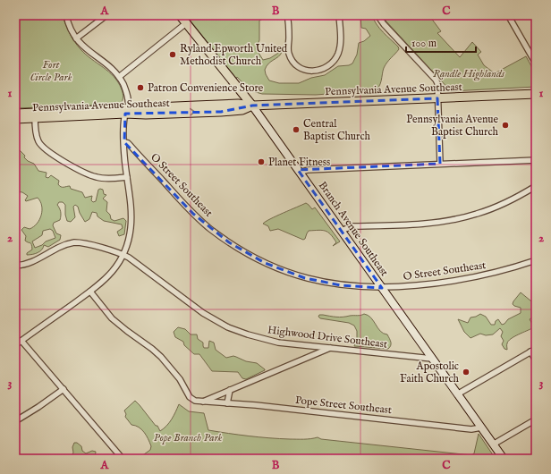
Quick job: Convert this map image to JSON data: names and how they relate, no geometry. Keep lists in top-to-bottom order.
{
  "streets": {
    "highway": ["Pennsylvania Avenue Southeast", "Branch Avenue Southeast"],
    "street": ["O Street Southeast", "Highwood Drive Southeast", "Pope Street Southeast"]
  },
  "crossings": [
    ["Pennsylvania Avenue Southeast", "Branch Avenue Southeast"],
    ["O Street Southeast", "Branch Avenue Southeast"],
    ["Branch Avenue Southeast", "Highwood Drive Southeast"],
    ["Branch Avenue Southeast", "Pope Street Southeast"]
  ],
  "parks": ["Fort Circle Park", "Randle Highlands", "Pope Branch Park"],
  "places": [
    "Ryland Epworth United Methodist Church",
    "Patron Convenience Store",
    "Pennsylvania Avenue Baptist Church",
    "Central Baptist Church",
    "Planet Fitness",
    "Apostolic Faith Church"
  ],
  "scale_bar": "100 m",
  "grid": {
    "columns": ["A", "B", "C"],
    "rows": ["1", "2", "3"]
  }
}
